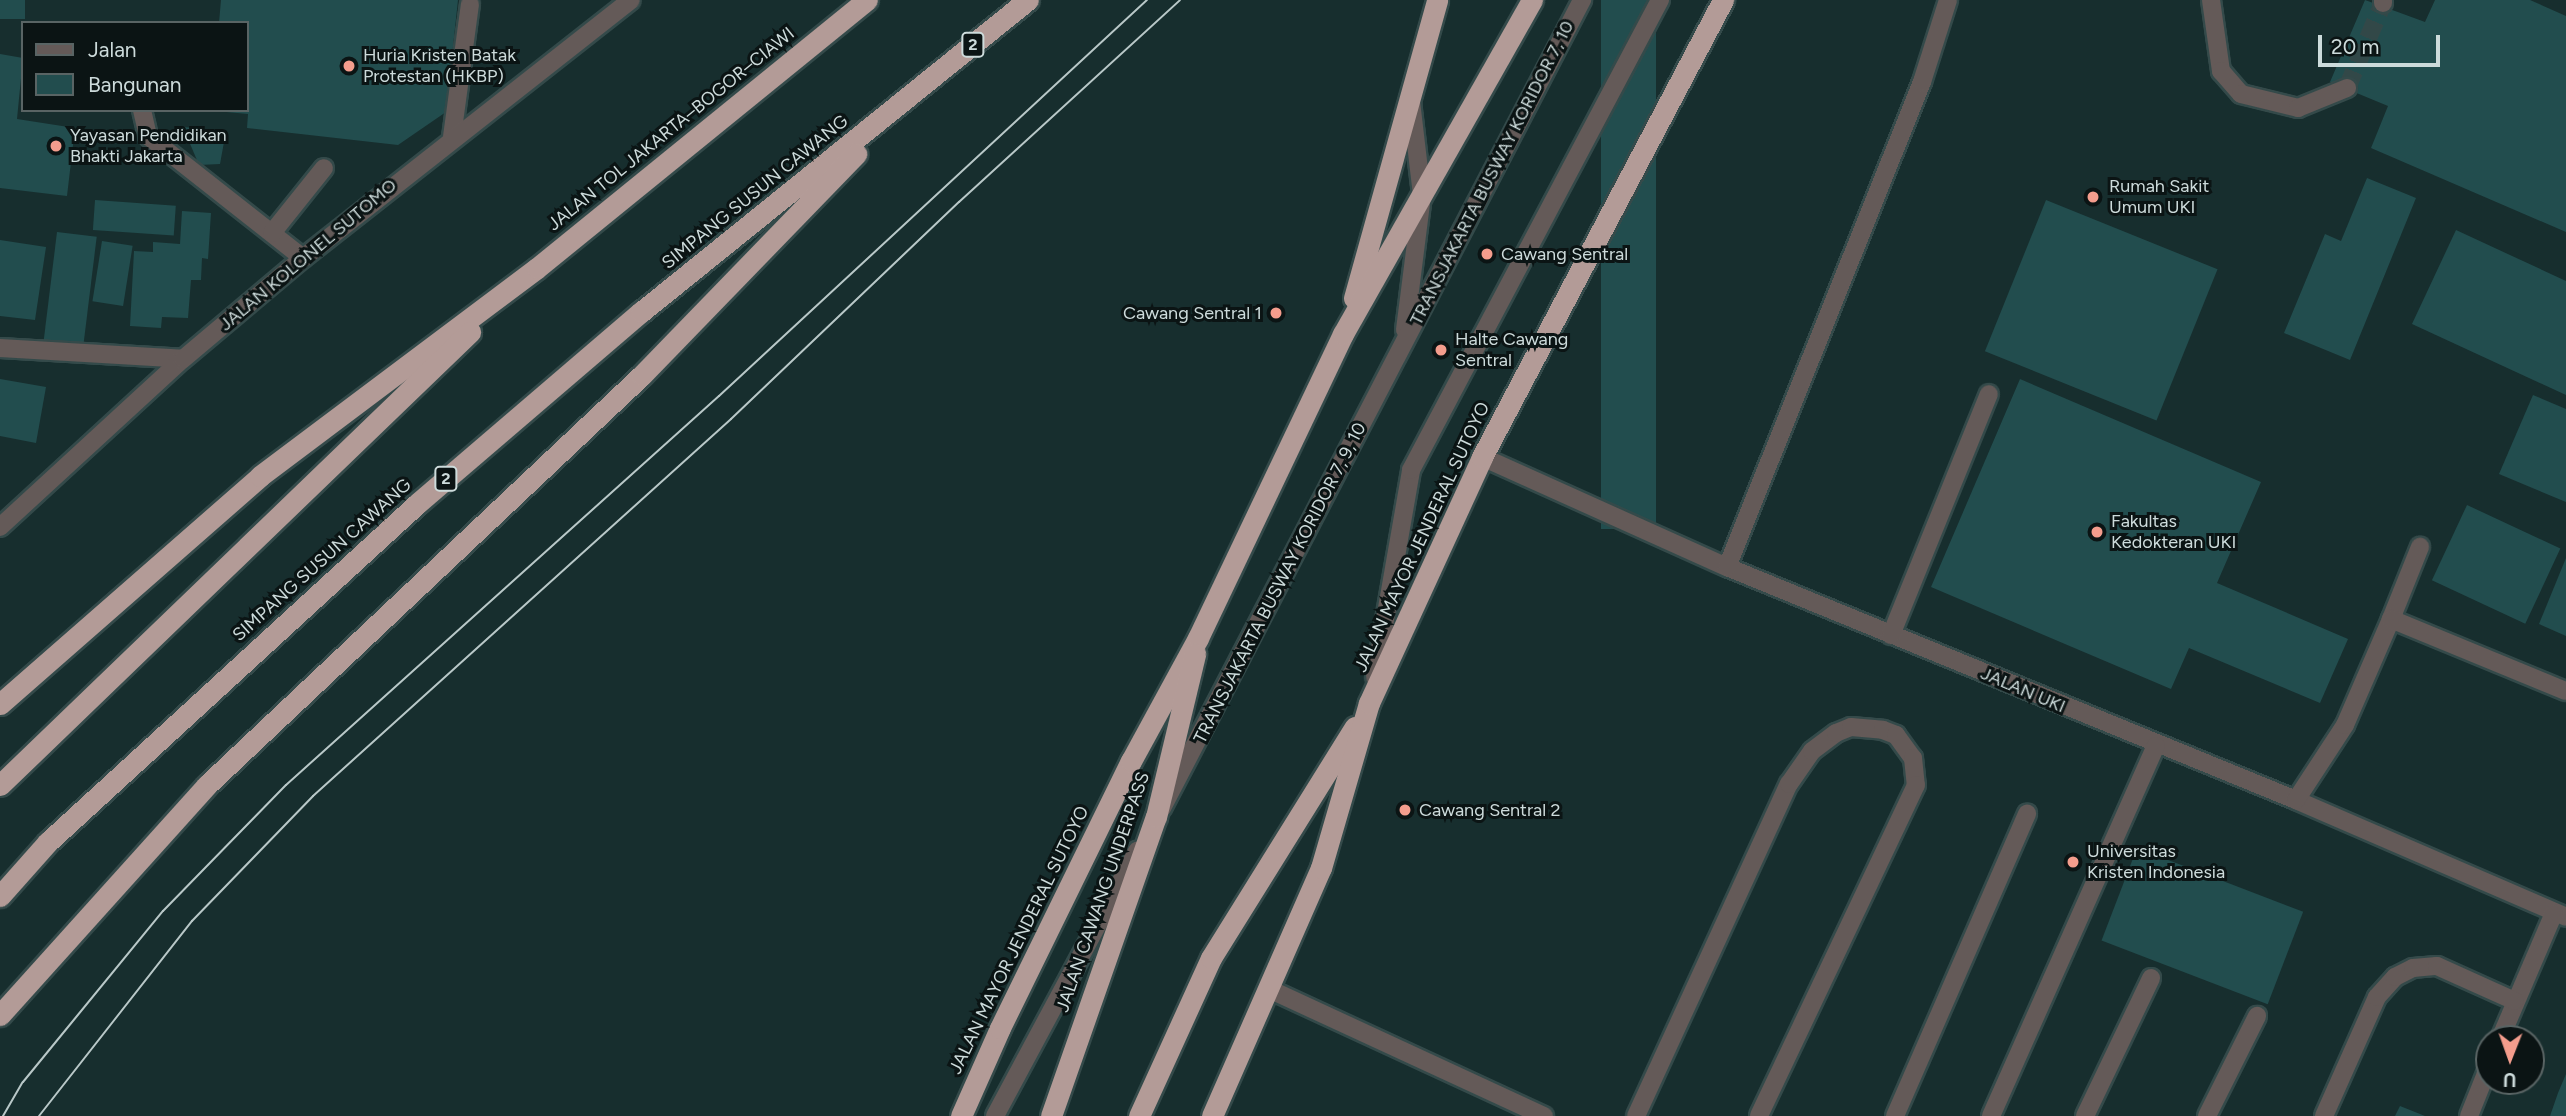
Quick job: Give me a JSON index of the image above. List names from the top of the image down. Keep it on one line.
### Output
{"streets":{"highway":["2","JALAN TOL JAKARTA–BOGOR–CIAWI","SIMPANG SUSUN CAWANG","JALAN MAYOR JENDERAL SUTOYO","JALAN CAWANG UNDERPASS"],"street":["TRANSJAKARTA BUSWAY KORIDOR 7, 10","JALAN KOLONEL SUTOMO","TRANSJAKARTA BUSWAY KORIDOR 7, 9, 10","JALAN UKI"]},"crossings":[["2","SIMPANG SUSUN CAWANG"],["TRANSJAKARTA BUSWAY KORIDOR 7, 10","TRANSJAKARTA BUSWAY KORIDOR 7, 9, 10"],["JALAN MAYOR JENDERAL SUTOYO","JALAN UKI"],["JALAN MAYOR JENDERAL SUTOYO","JALAN CAWANG UNDERPASS"],["TRANSJAKARTA BUSWAY KORIDOR 7, 9, 10","JALAN CAWANG UNDERPASS"]],"places":["Huria Kristen Batak Protestan (HKBP)","Yayasan Pendidikan Bhakti Jakarta","Rumah Sakit Umum UKI","Cawang Sentral","Cawang Sentral 1","Halte Cawang Sentral","Fakultas Kedokteran UKI","Cawang Sentral 2","Universitas Kristen Indonesia"],"legend":["Jalan","Bangunan"],"scale_bar":"20 m","north":"bottom"}
